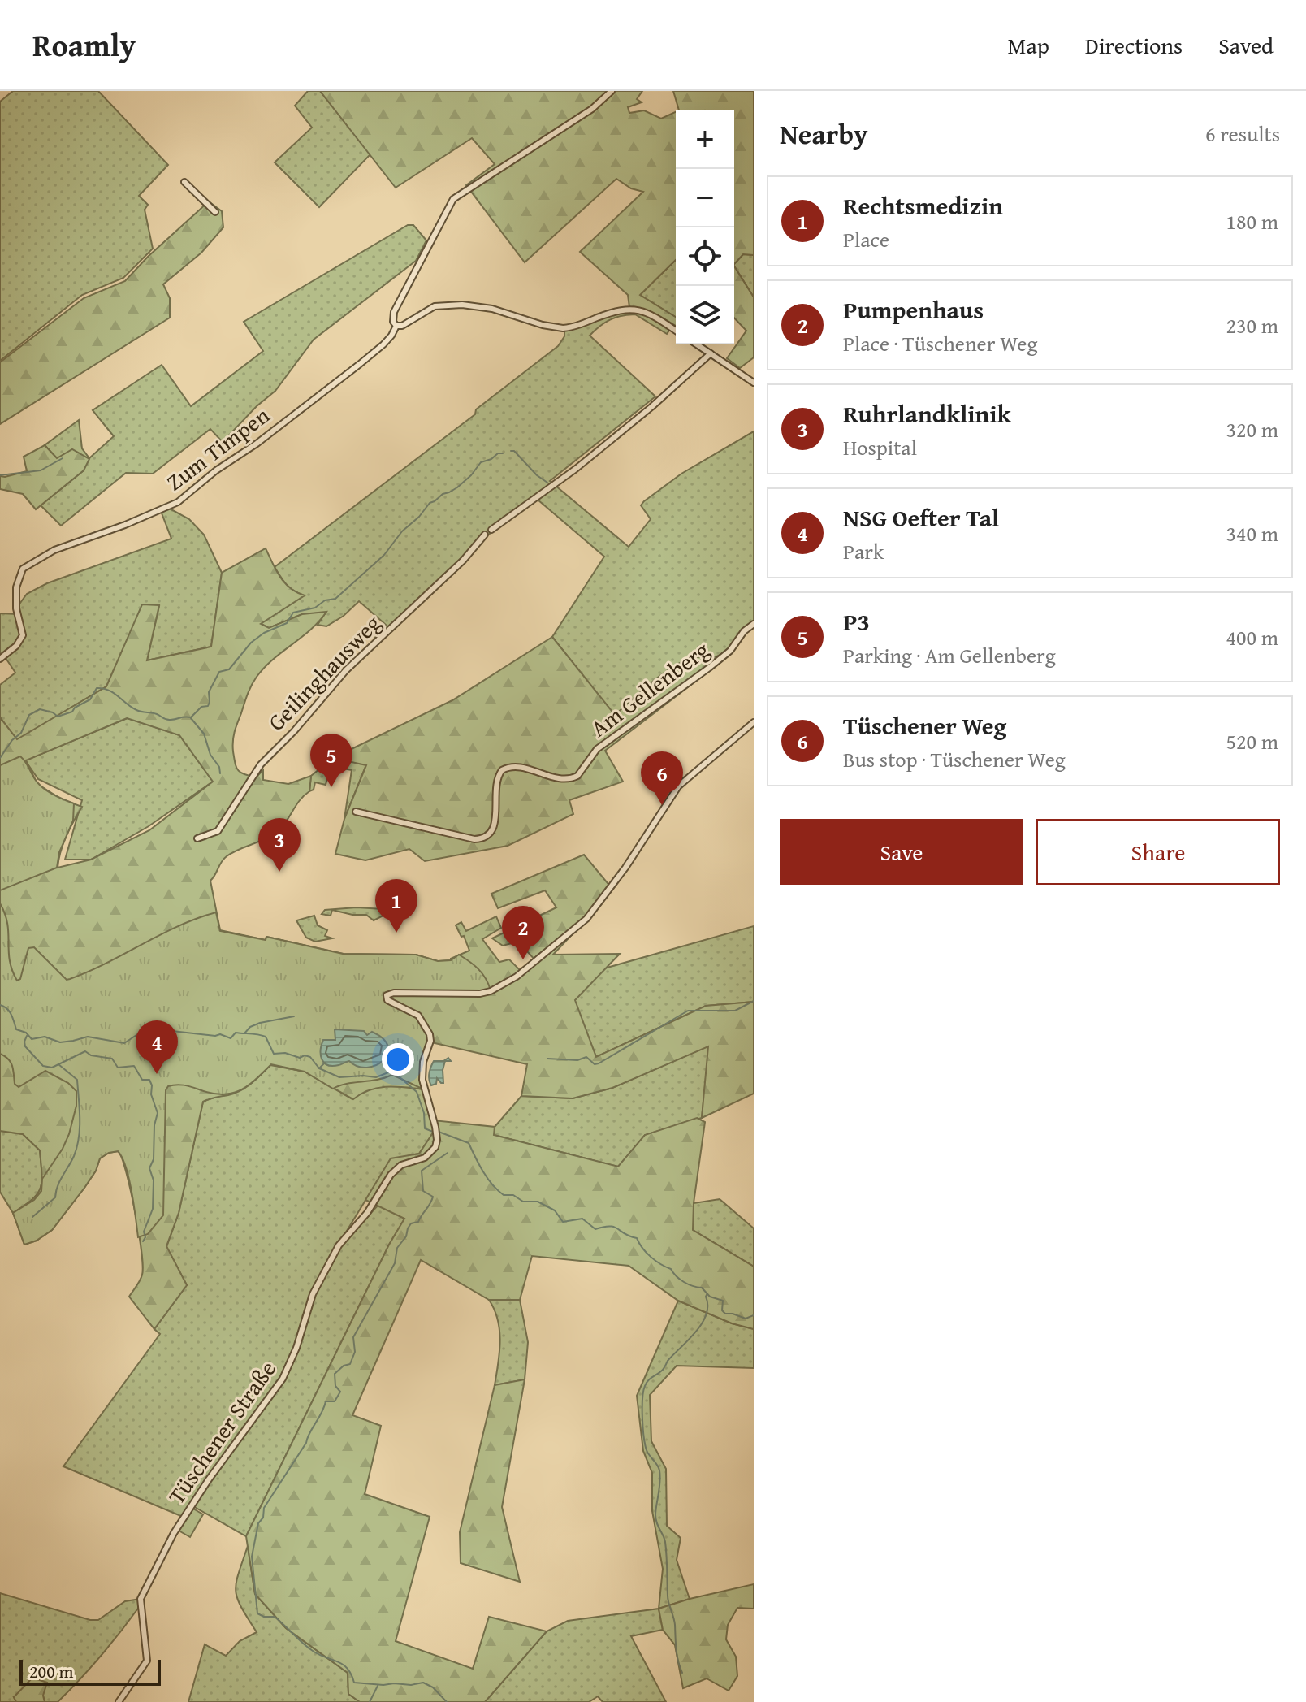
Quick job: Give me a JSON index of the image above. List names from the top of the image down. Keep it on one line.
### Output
{"streets":{"street":["Zum Timpen","Geilinghausweg","Am Gellenberg","Tüschener Straße"]},"scale_bar":"200 m","page":{"header":"Roamly","nav":["Map","Directions","Saved"],"heading":["Nearby","6 results"],"map_buttons":["+","−"],"list":[{"mark":"1","name":"Rechtsmedizin","note":"Place","value":"180 m"},{"mark":"2","name":"Pumpenhaus","note":"Place · Tüschener Weg","value":"230 m"},{"mark":"3","name":"Ruhrlandklinik","note":"Hospital","value":"320 m"},{"mark":"4","name":"NSG Oefter Tal","note":"Park","value":"340 m"},{"mark":"5","name":"P3","note":"Parking · Am Gellenberg","value":"400 m"},{"mark":"6","name":"Tüschener Weg","note":"Bus stop · Tüschener Weg","value":"520 m"}],"pins":["5","6","3","1","2","4"],"buttons":["Save","Share"],"scale":"200 m"}}
